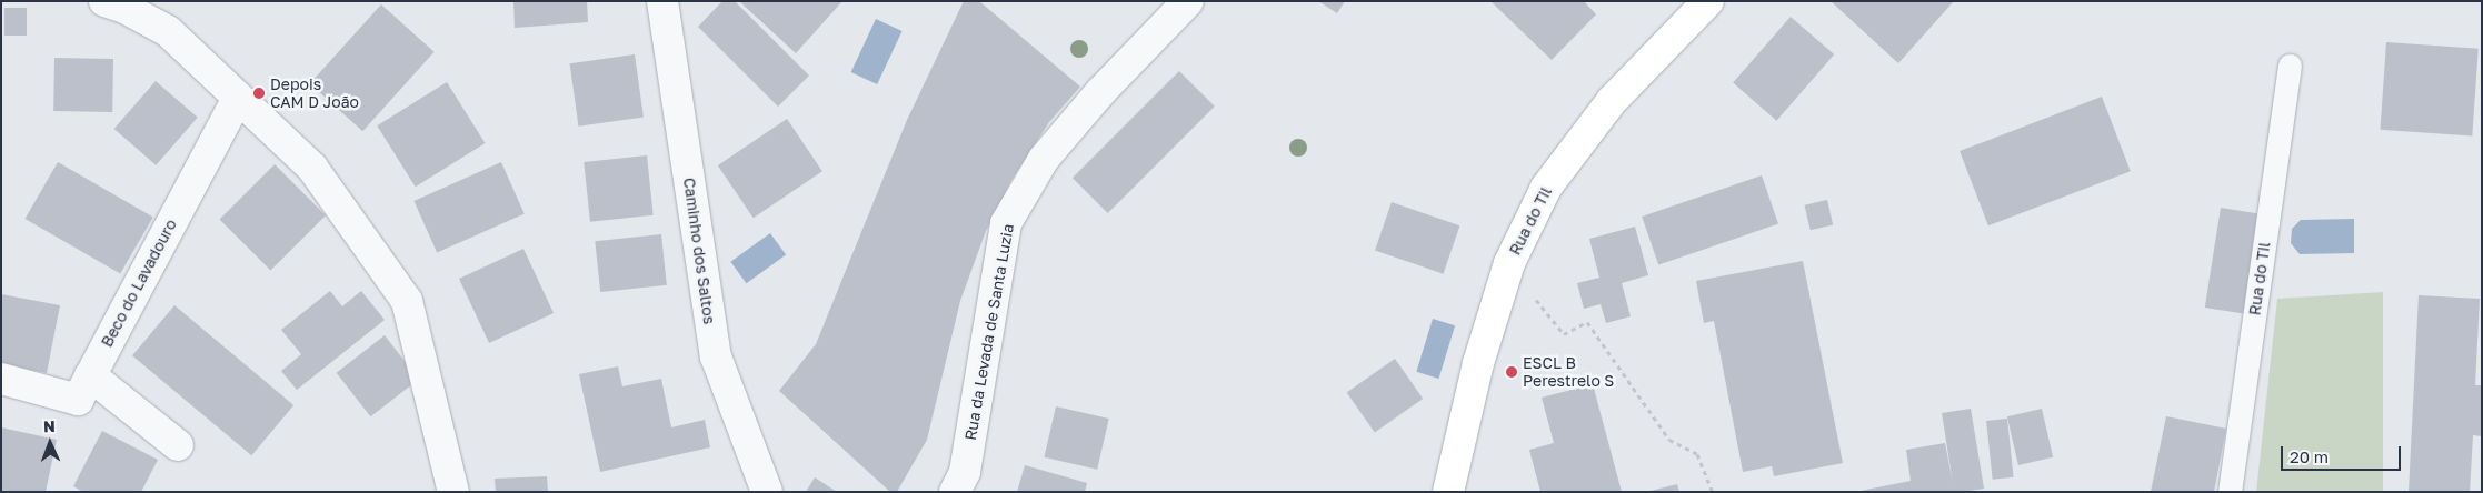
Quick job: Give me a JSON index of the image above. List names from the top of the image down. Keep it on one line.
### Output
{"streets":{"main road":["Rua do Til"],"street":["Caminho dos Saltos","Beco do Lavadouro","Rua da Levada de Santa Luzia"]},"places":["Depois CAM D João","ESCL B Perestrelo S"],"scale_bar":"20 m","north":"top"}
